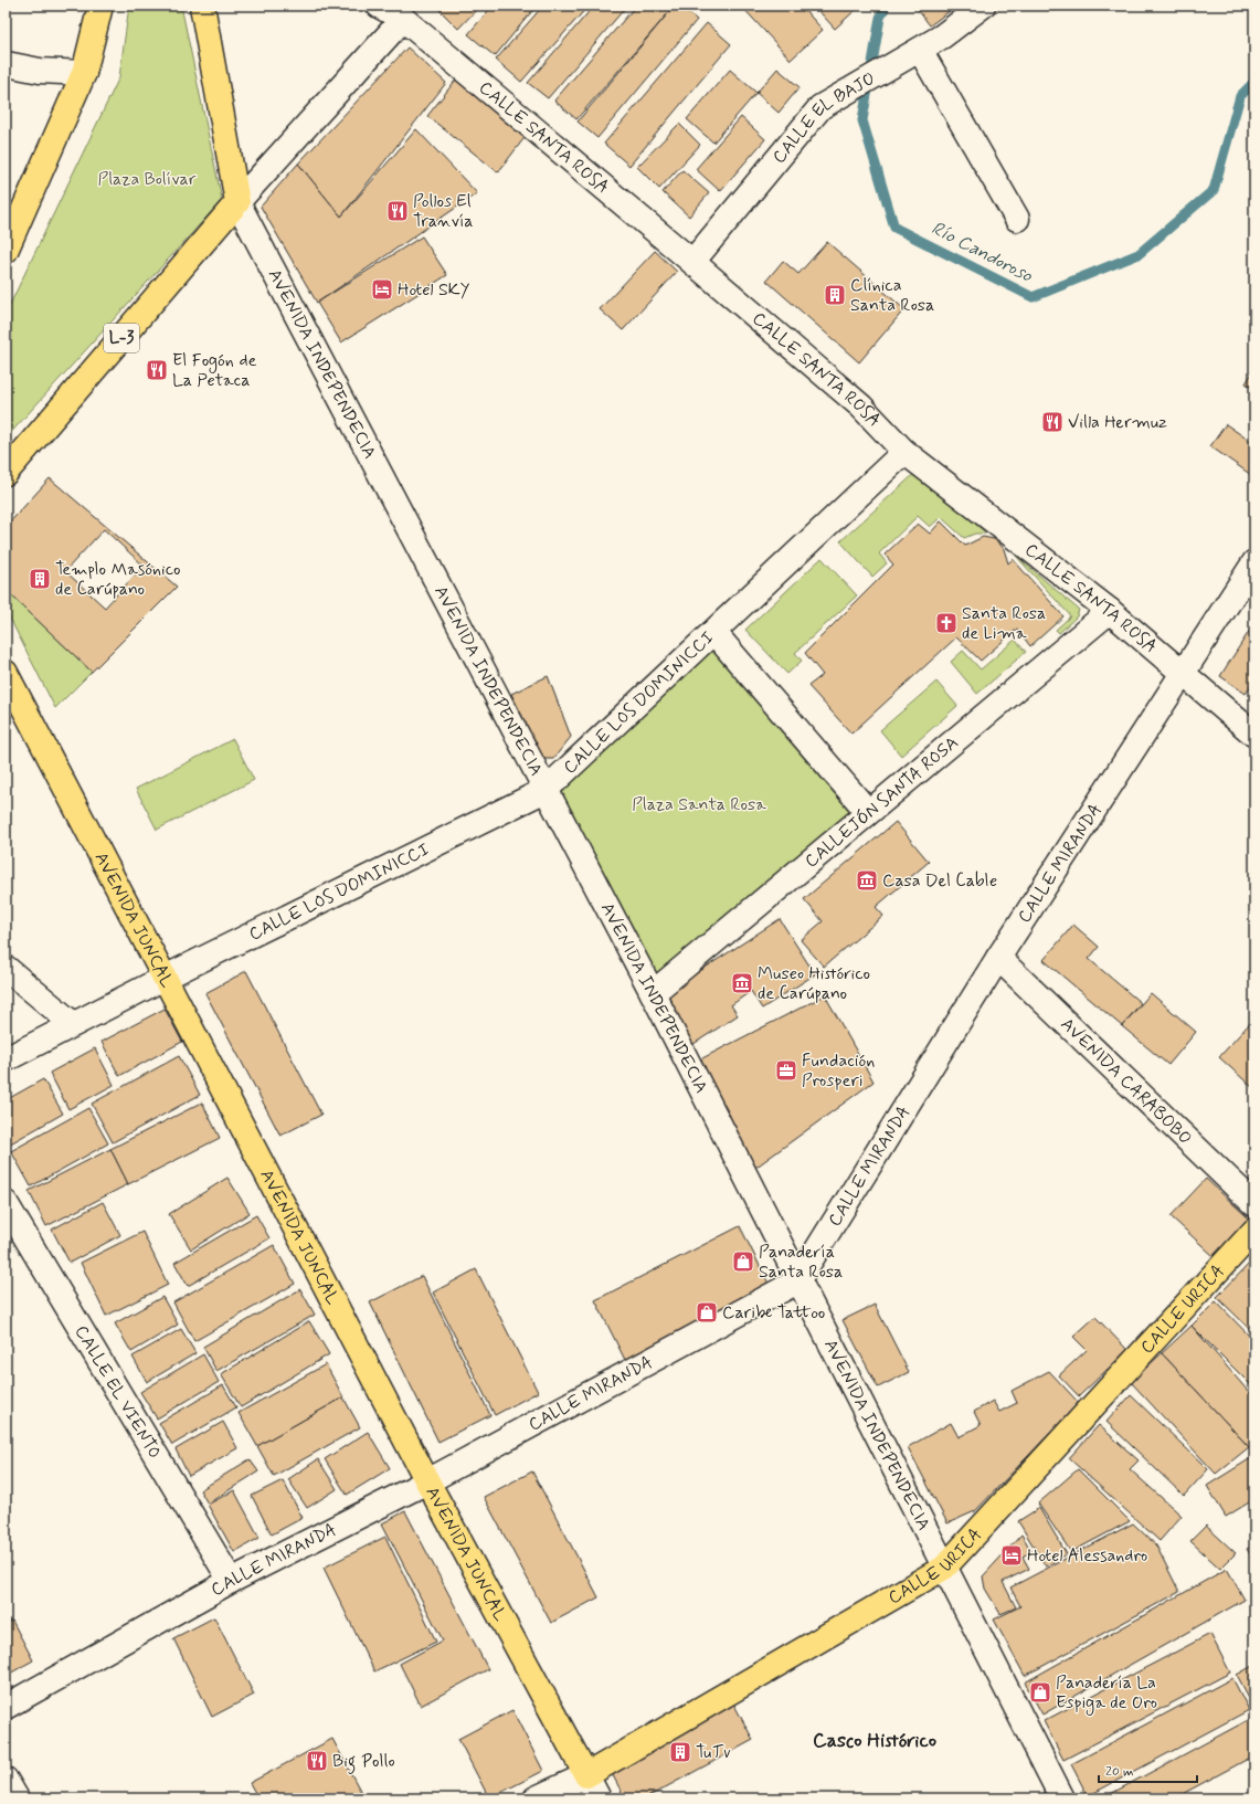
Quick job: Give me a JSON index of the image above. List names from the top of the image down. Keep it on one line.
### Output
{"streets":{"main road":["L-3","AVENIDA JUNCAL","CALLE URICA"],"street":["CALLE EL BAJO","CALLE SANTA ROSA","AVENIDA INDEPENDECIA","CALLE LOS DOMINICCI","CALLEJÓN SANTA ROSA","CALLE MIRANDA","AVENIDA CARABOBO","CALLE EL VIENTO"]},"crossings":[["CALLE EL BAJO","CALLE SANTA ROSA"],["CALLE SANTA ROSA","CALLE LOS DOMINICCI"],["CALLE SANTA ROSA","CALLEJÓN SANTA ROSA"],["CALLE SANTA ROSA","CALLE MIRANDA"],["L-3","AVENIDA INDEPENDECIA"],["AVENIDA INDEPENDECIA","CALLE LOS DOMINICCI"],["AVENIDA INDEPENDECIA","CALLEJÓN SANTA ROSA"],["AVENIDA INDEPENDECIA","CALLE MIRANDA"],["AVENIDA INDEPENDECIA","CALLE URICA"],["CALLE LOS DOMINICCI","AVENIDA JUNCAL"],["CALLE MIRANDA","AVENIDA JUNCAL"],["CALLE MIRANDA","AVENIDA CARABOBO"],["CALLE MIRANDA","CALLE EL VIENTO"],["AVENIDA JUNCAL","CALLE URICA"]],"districts":["Casco Histórico"],"water":["Río Candoroso"],"parks":["Plaza Bolívar","Plaza Santa Rosa"],"places":{"restaurant":["Pollos El Tranvía","El Fogón de La Petaca","Villa Hermuz","Big Pollo"],"hotel":["Hotel SKY","Hotel Alessandro"],"building":["Clínica Santa Rosa","Templo Masónico de Carúpano","TuTv"],"church":["Santa Rosa de Lima"],"museum":["Casa Del Cable","Museo Histórico de Carúpano"],"office":["Fundación Prosperi"],"shop":["Panadería Santa Rosa","Caribe Tattoo","Panadería La Espiga de Oro"]},"scale_bar":"20 m"}
